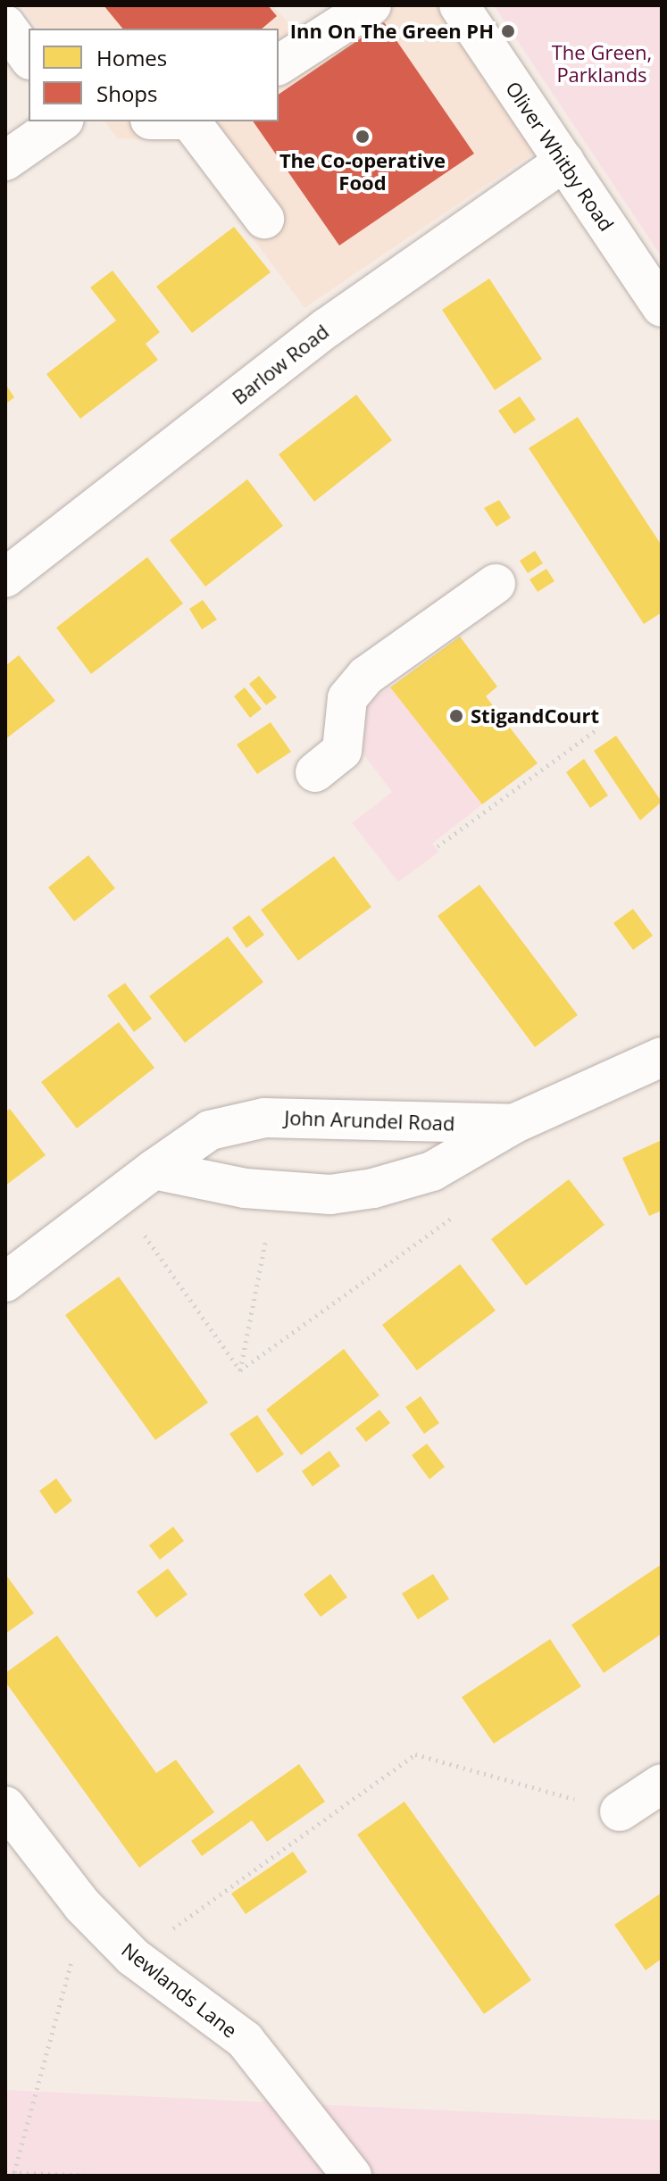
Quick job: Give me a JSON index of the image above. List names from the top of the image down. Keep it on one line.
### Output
{"streets":{"street":["Oliver Whitby Road","Barlow Road","John Arundel Road","Newlands Lane"]},"crossings":[["Oliver Whitby Road","Barlow Road"]],"parks":["The Green, Parklands"],"places":["Inn On The Green PH","The Co-operative Food","StigandCourt"],"legend":["Homes","Shops"]}
